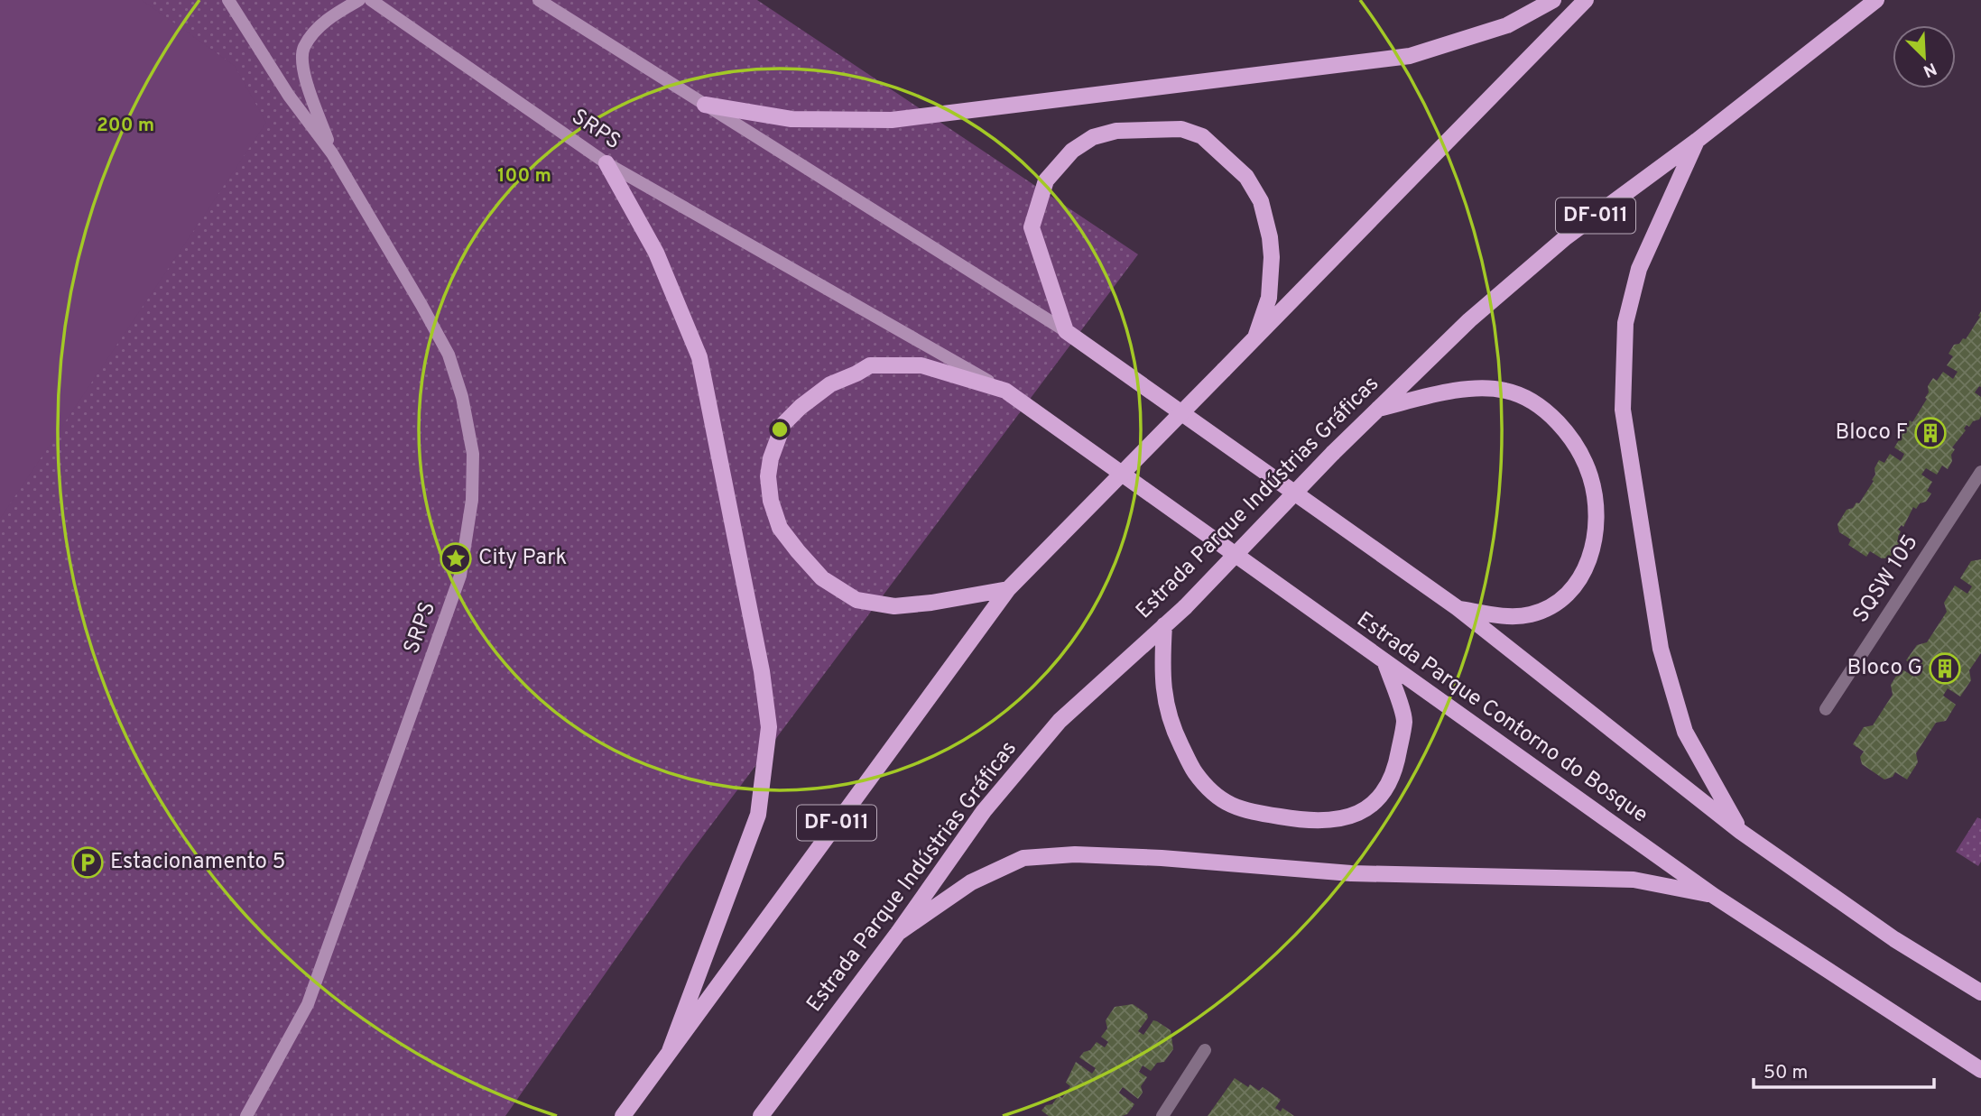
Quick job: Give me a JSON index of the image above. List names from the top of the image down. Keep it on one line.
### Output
{"streets":{"main road":["SRPS","DF-011","Estrada Parque Indústrias Gráficas","Estrada Parque Contorno do Bosque"],"street":["SQSW 105"]},"crossings":[["SRPS","Estrada Parque Contorno do Bosque"],["DF-011","Estrada Parque Contorno do Bosque"]],"places":{"building":["Bloco F","Bloco G"],"place":["City Park"],"parking":["Estacionamento 5"]},"scale_bar":"50 m","north":"bottom right","rings":["200 m","100 m"]}
